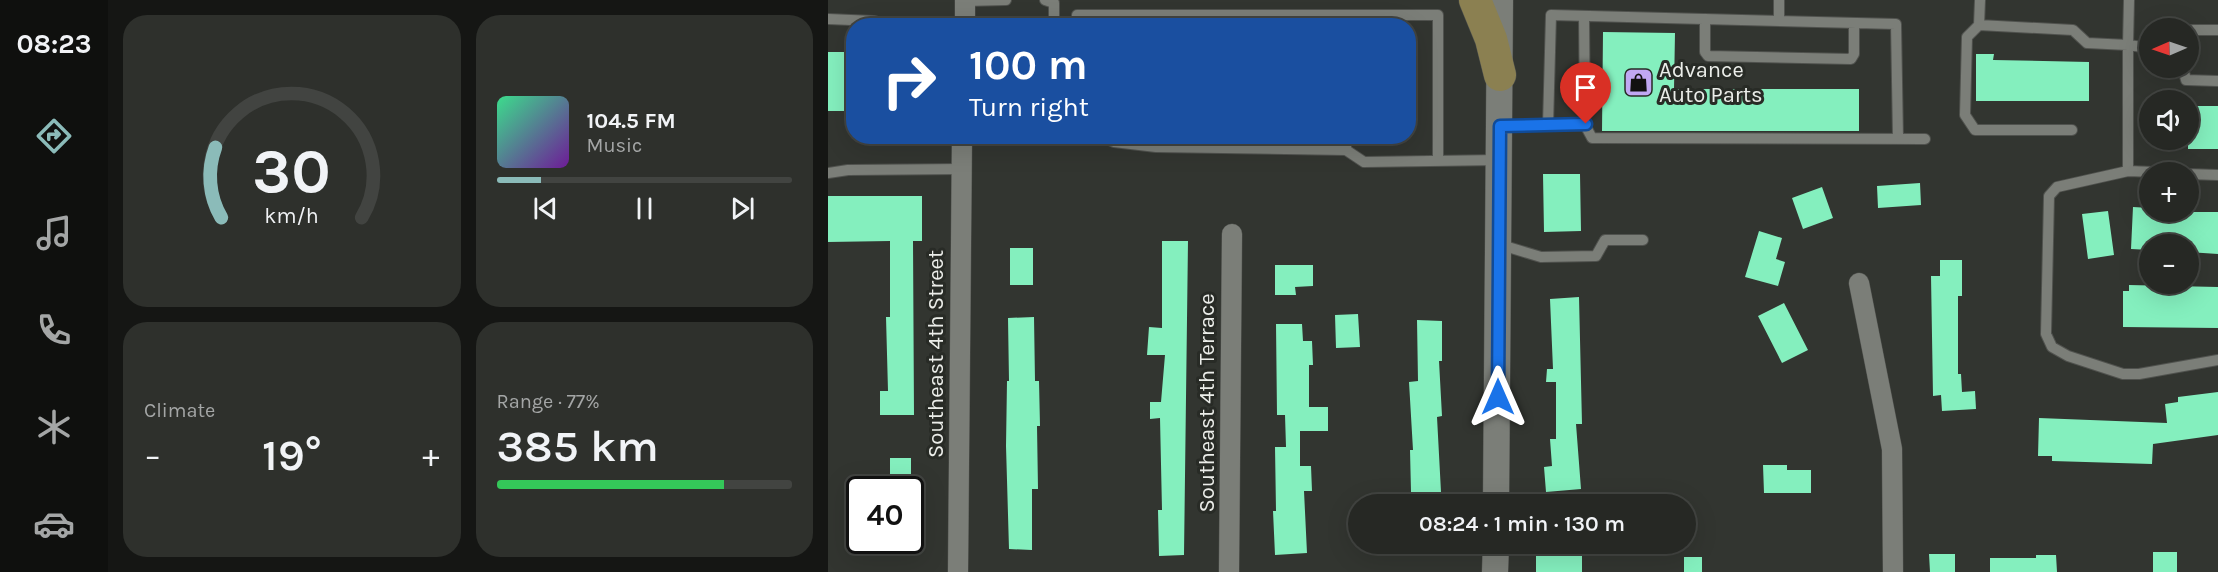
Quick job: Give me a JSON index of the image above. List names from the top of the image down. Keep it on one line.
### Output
{"streets":{"street":["Southeast 4th Street","Southeast 4th Terrace"]},"places":{"shop":["Advance Auto Parts"]},"north":"left","page":{"tabs":"08:23","map_buttons":["+","−"],"turn":["100 m","Turn right"],"song":["104.5 FM","Music"],"tile":["Climate",["Range · 77%","385 km"]],"heat":["−","19°","+"],"limit":"40","trip":"08:24 · 1 min · 130 m","gauge":["30","km/h"]}}
